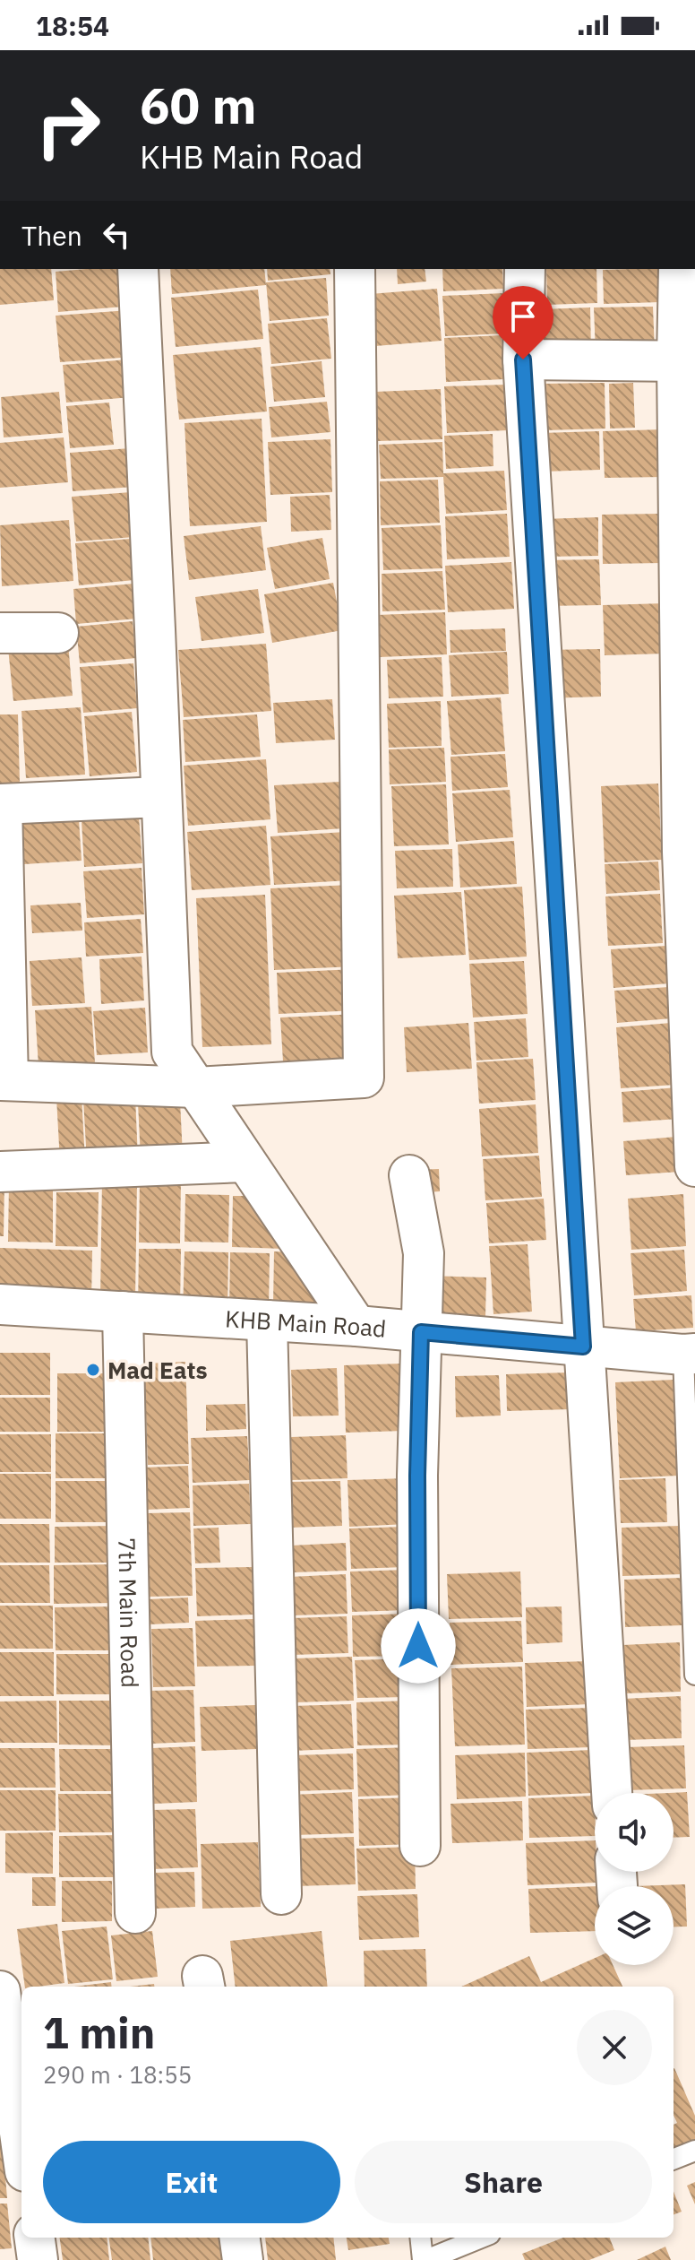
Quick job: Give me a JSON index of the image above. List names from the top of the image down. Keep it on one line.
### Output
{"streets":{"street":["KHB Main Road","7th Main Road"]},"crossings":[["KHB Main Road","7th Main Road"]],"places":["Mad Eats"],"page":{"status":"18:54","turn":["60 m","KHB Main Road"],"then":"Then","heading":["1 min","290 m · 18:55"],"buttons":["Exit","Share"]}}
